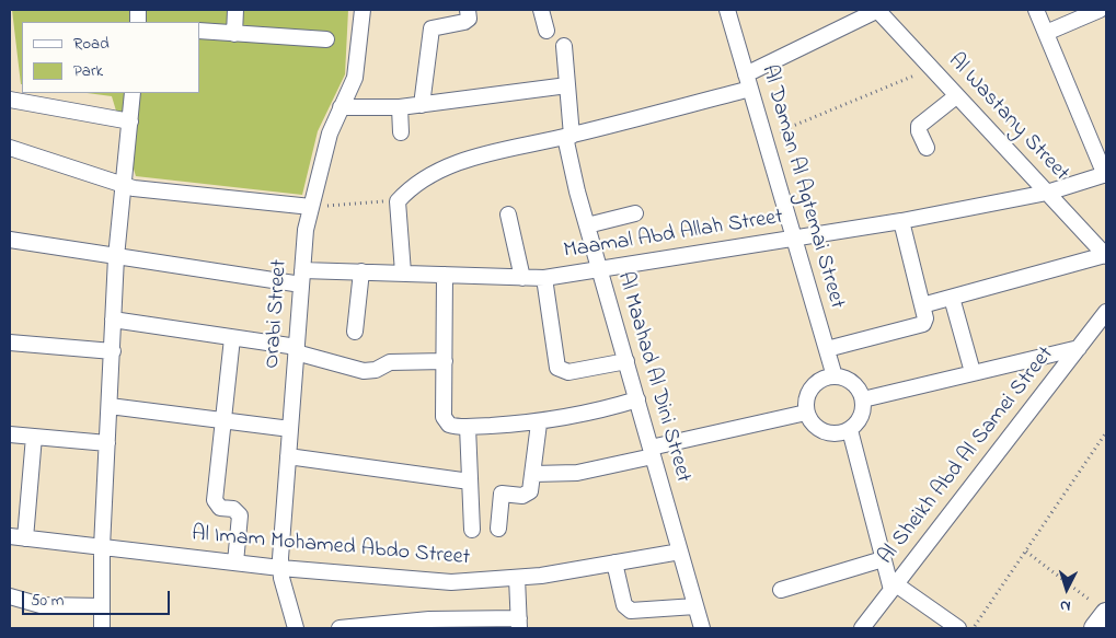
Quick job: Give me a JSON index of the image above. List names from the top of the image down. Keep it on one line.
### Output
{"streets":{"street":["Al Wastany Street","Al Daman Al Agtemai Street","Maamal Abd Allah Street","Orabi Street","Al Maahad Al Dini Street","Al Sheikh Abd Al Samei Street","Al Imam Mohamed Abdo Street"]},"crossings":[["Al Wastany Street","Maamal Abd Allah Street"],["Al Daman Al Agtemai Street","Maamal Abd Allah Street"],["Maamal Abd Allah Street","Orabi Street"],["Maamal Abd Allah Street","Al Maahad Al Dini Street"],["Orabi Street","Al Imam Mohamed Abdo Street"],["Al Maahad Al Dini Street","Al Imam Mohamed Abdo Street"]],"legend":["Road","Park"],"scale_bar":"50 m","north":"bottom"}
